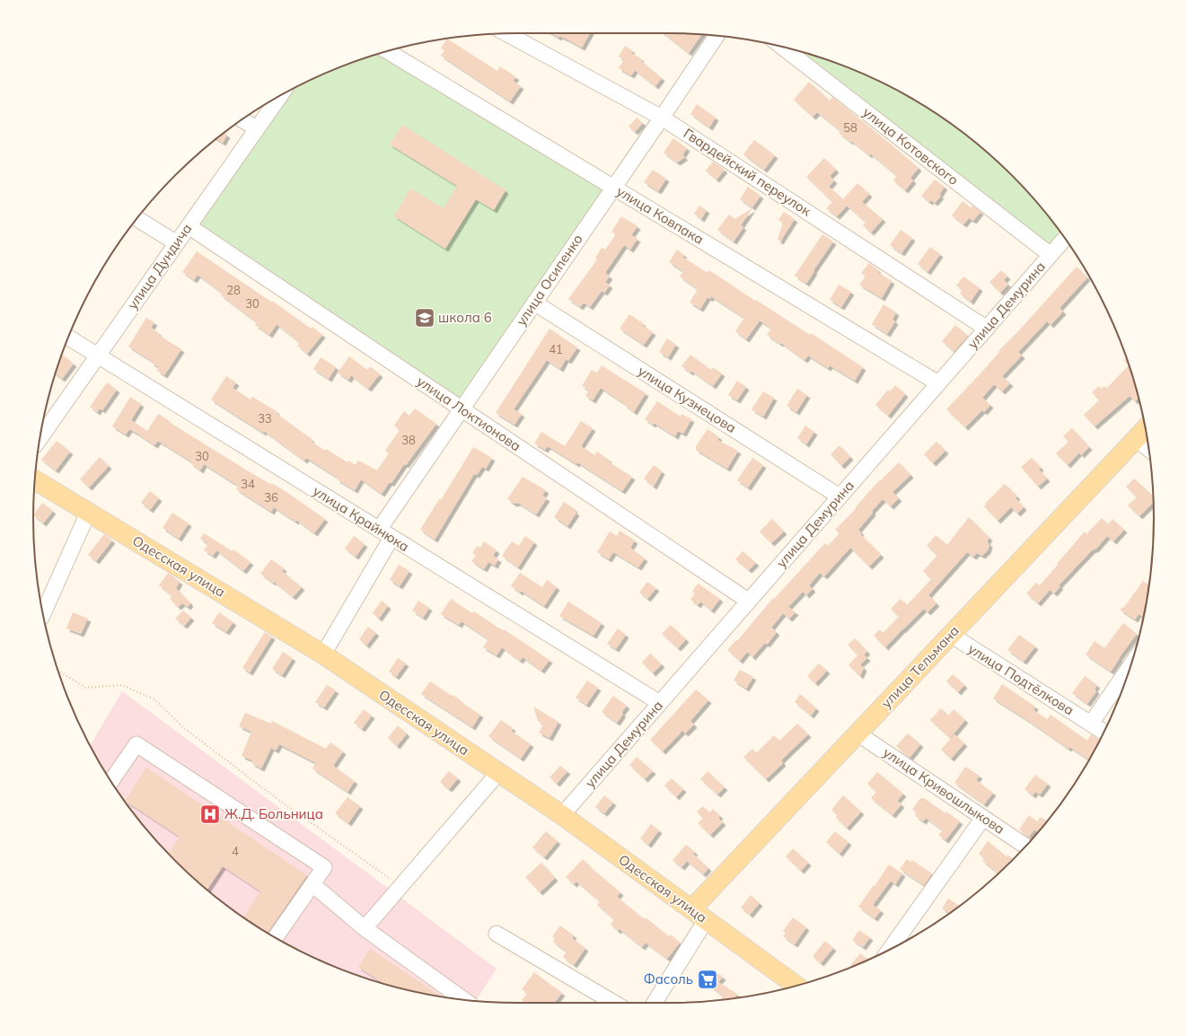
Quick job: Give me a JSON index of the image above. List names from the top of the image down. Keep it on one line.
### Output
{"streets":{"main road":["Одесская улица","улица Тельмана"],"street":["улица Котовского","Гвардейский переулок","улица Ковпака","улица Дундича","улица Осипенко","улица Демурина","улица Кузнецова","улица Локтионова","улица Крайнюка","улица Подтёлкова","улица Кривошлыкова"]},"crossings":[["улица Котовского","улица Демурина"],["Гвардейский переулок","улица Осипенко"],["Гвардейский переулок","улица Демурина"],["улица Ковпака","улица Осипенко"],["улица Ковпака","улица Демурина"],["улица Дундича","улица Локтионова"],["улица Дундича","улица Крайнюка"],["улица Осипенко","улица Кузнецова"],["улица Осипенко","улица Локтионова"],["улица Осипенко","улица Крайнюка"],["улица Осипенко","Одесская улица"],["улица Демурина","улица Кузнецова"],["улица Демурина","улица Локтионова"],["улица Демурина","улица Крайнюка"],["улица Демурина","Одесская улица"],["Одесская улица","улица Тельмана"],["улица Тельмана","улица Подтёлкова"],["улица Тельмана","улица Кривошлыкова"]],"places":{"school or university":["школа 6"],"hospital":["Ж.Д. Больница"],"supermarket":["Фасоль"]},"house_numbers":["58","28","30","41","33","38","30","34","36","4"]}
